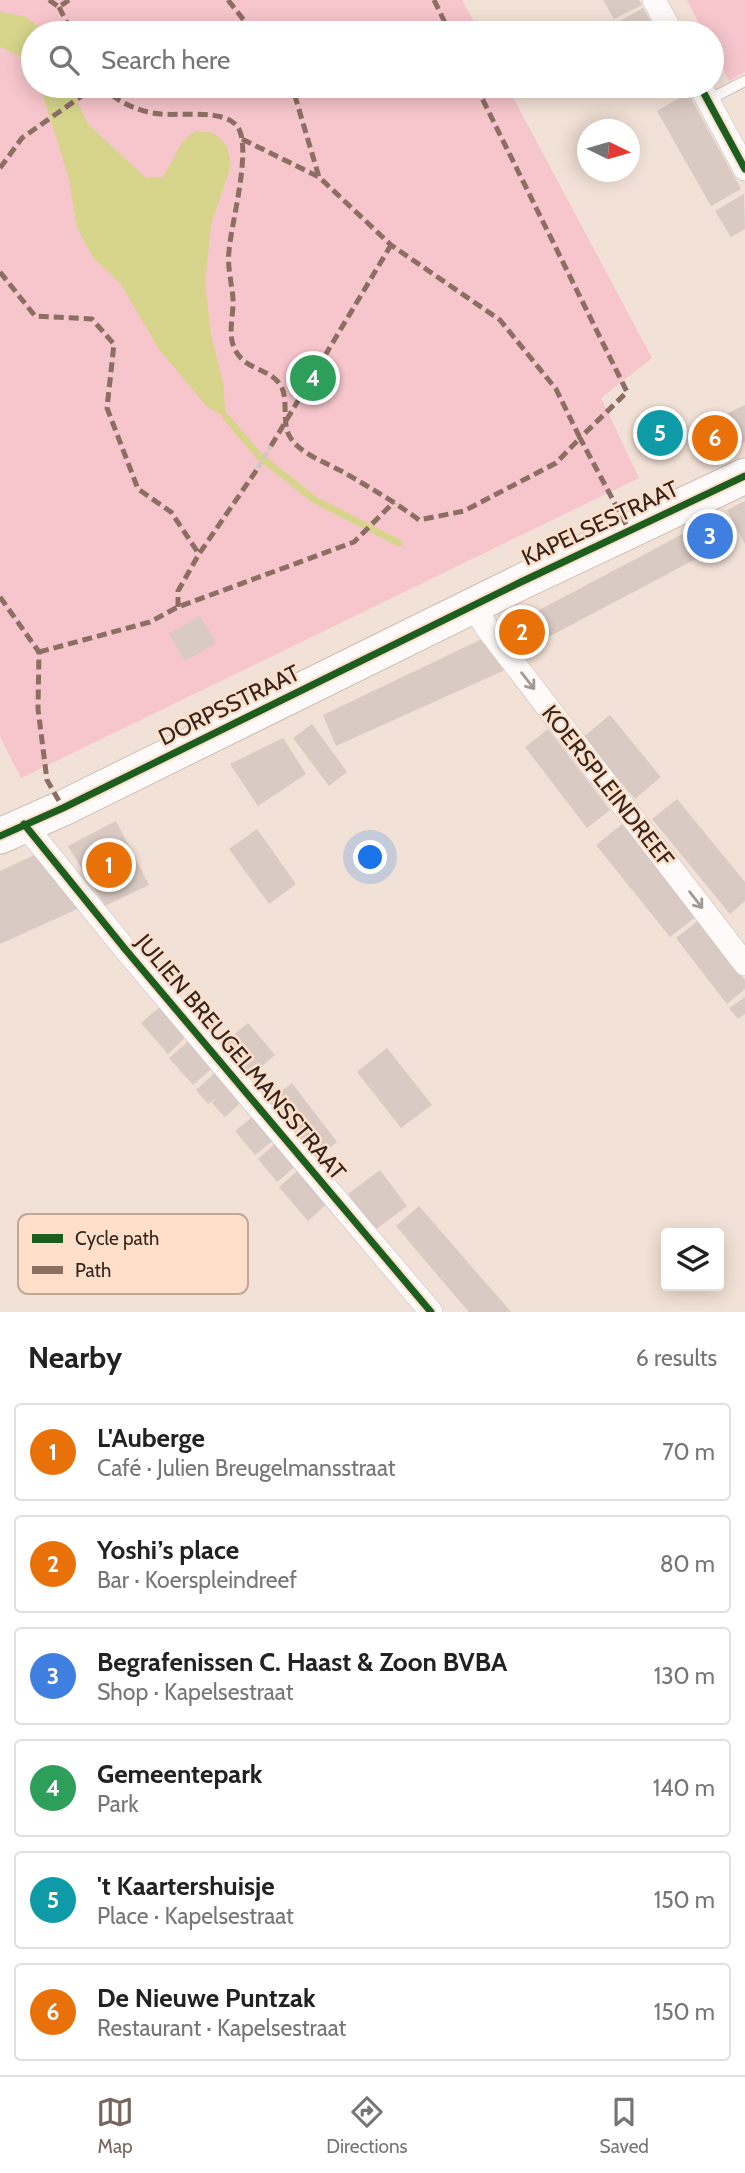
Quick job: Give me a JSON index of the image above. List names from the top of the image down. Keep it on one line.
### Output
{"streets":{"main road":["KAPELSESTRAAT","DORPSSTRAAT"],"street":["KOERSPLEINDREEF","JULIEN BREUGELMANSSTRAAT"]},"crossings":[["KAPELSESTRAAT","DORPSSTRAAT"],["KAPELSESTRAAT","KOERSPLEINDREEF"],["DORPSSTRAAT","KOERSPLEINDREEF"],["DORPSSTRAAT","JULIEN BREUGELMANSSTRAAT"]],"one_way":["KOERSPLEINDREEF"],"legend":["Cycle path","Path"],"north":"right","page":{"search":"Search here","pins":["4","5","6","3","2","1"],"heading":["Nearby","6 results"],"list":[{"mark":"1","name":"L'Auberge","note":"Café · Julien Breugelmansstraat","value":"70 m"},{"mark":"2","name":"Yoshi’s place","note":"Bar · Koerspleindreef","value":"80 m"},{"mark":"3","name":"Begrafenissen C. Haast & Zoon BVBA","note":"Shop · Kapelsestraat","value":"130 m"},{"mark":"4","name":"Gemeentepark","note":"Park","value":"140 m"},{"mark":"5","name":"'t Kaartershuisje","note":"Place · Kapelsestraat","value":"150 m"},{"mark":"6","name":"De Nieuwe Puntzak","note":"Restaurant · Kapelsestraat","value":"150 m"}],"nav":["Map","Directions","Saved"]}}
